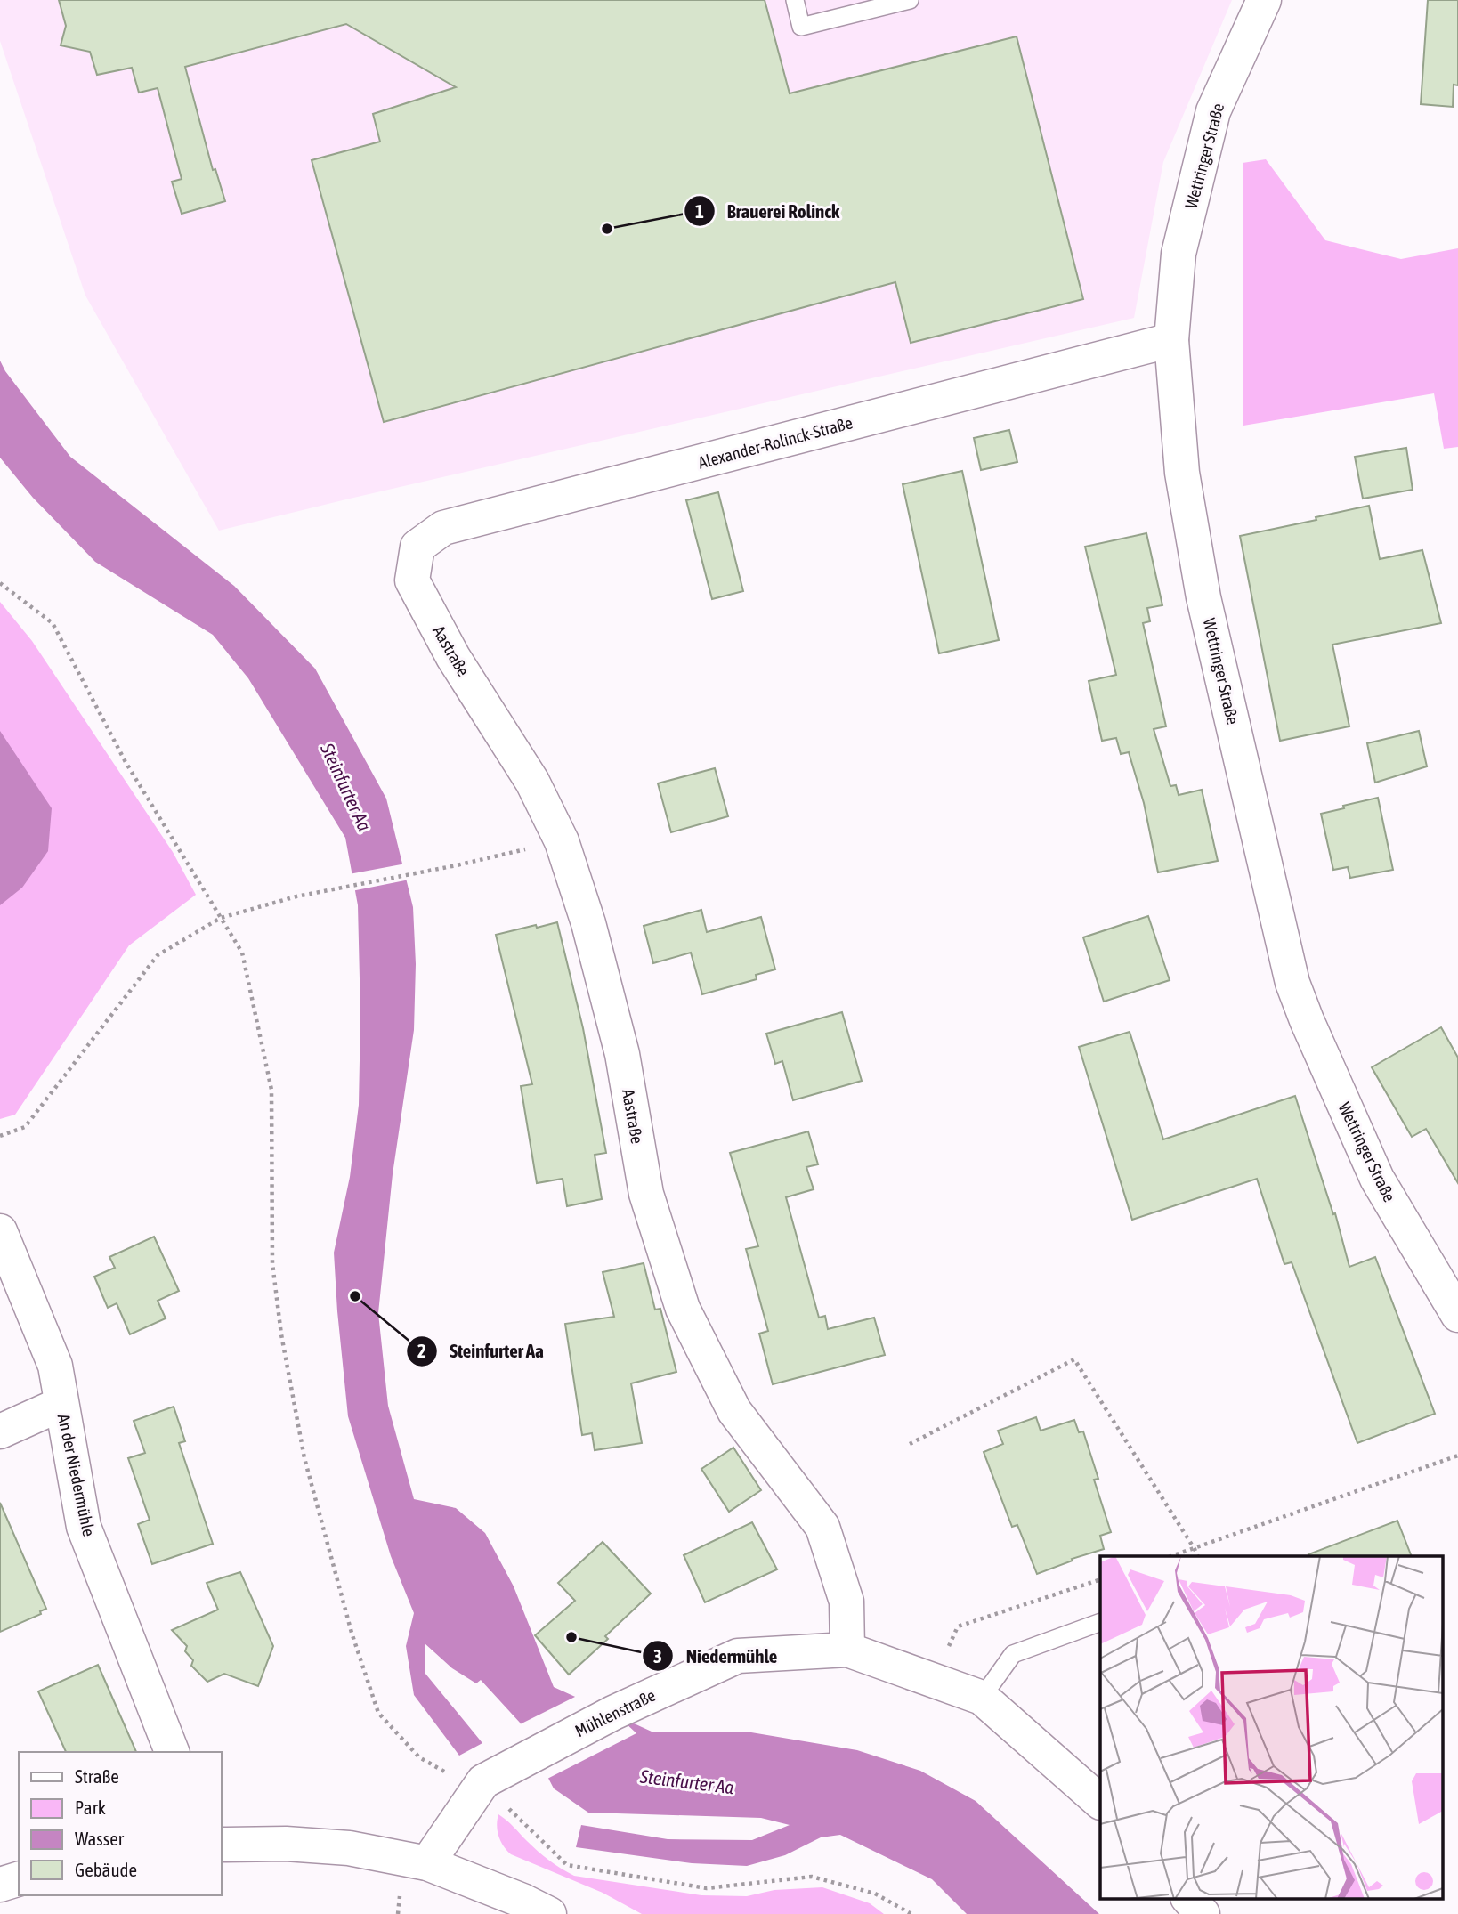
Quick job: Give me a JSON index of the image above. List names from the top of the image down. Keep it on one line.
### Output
{"streets":{"street":["Wettringer Straße","Alexander-Rolinck-Straße","Aastraße","An der Niedermühle","Mühlenstraße"]},"crossings":[["Wettringer Straße","Alexander-Rolinck-Straße"],["Alexander-Rolinck-Straße","Aastraße"],["Aastraße","Mühlenstraße"]],"water":["Steinfurter Aa"],"places":["Brauerei Rolinck","Steinfurter Aa","Niedermühle"],"legend":["Straße","Park","Wasser","Gebäude"]}
